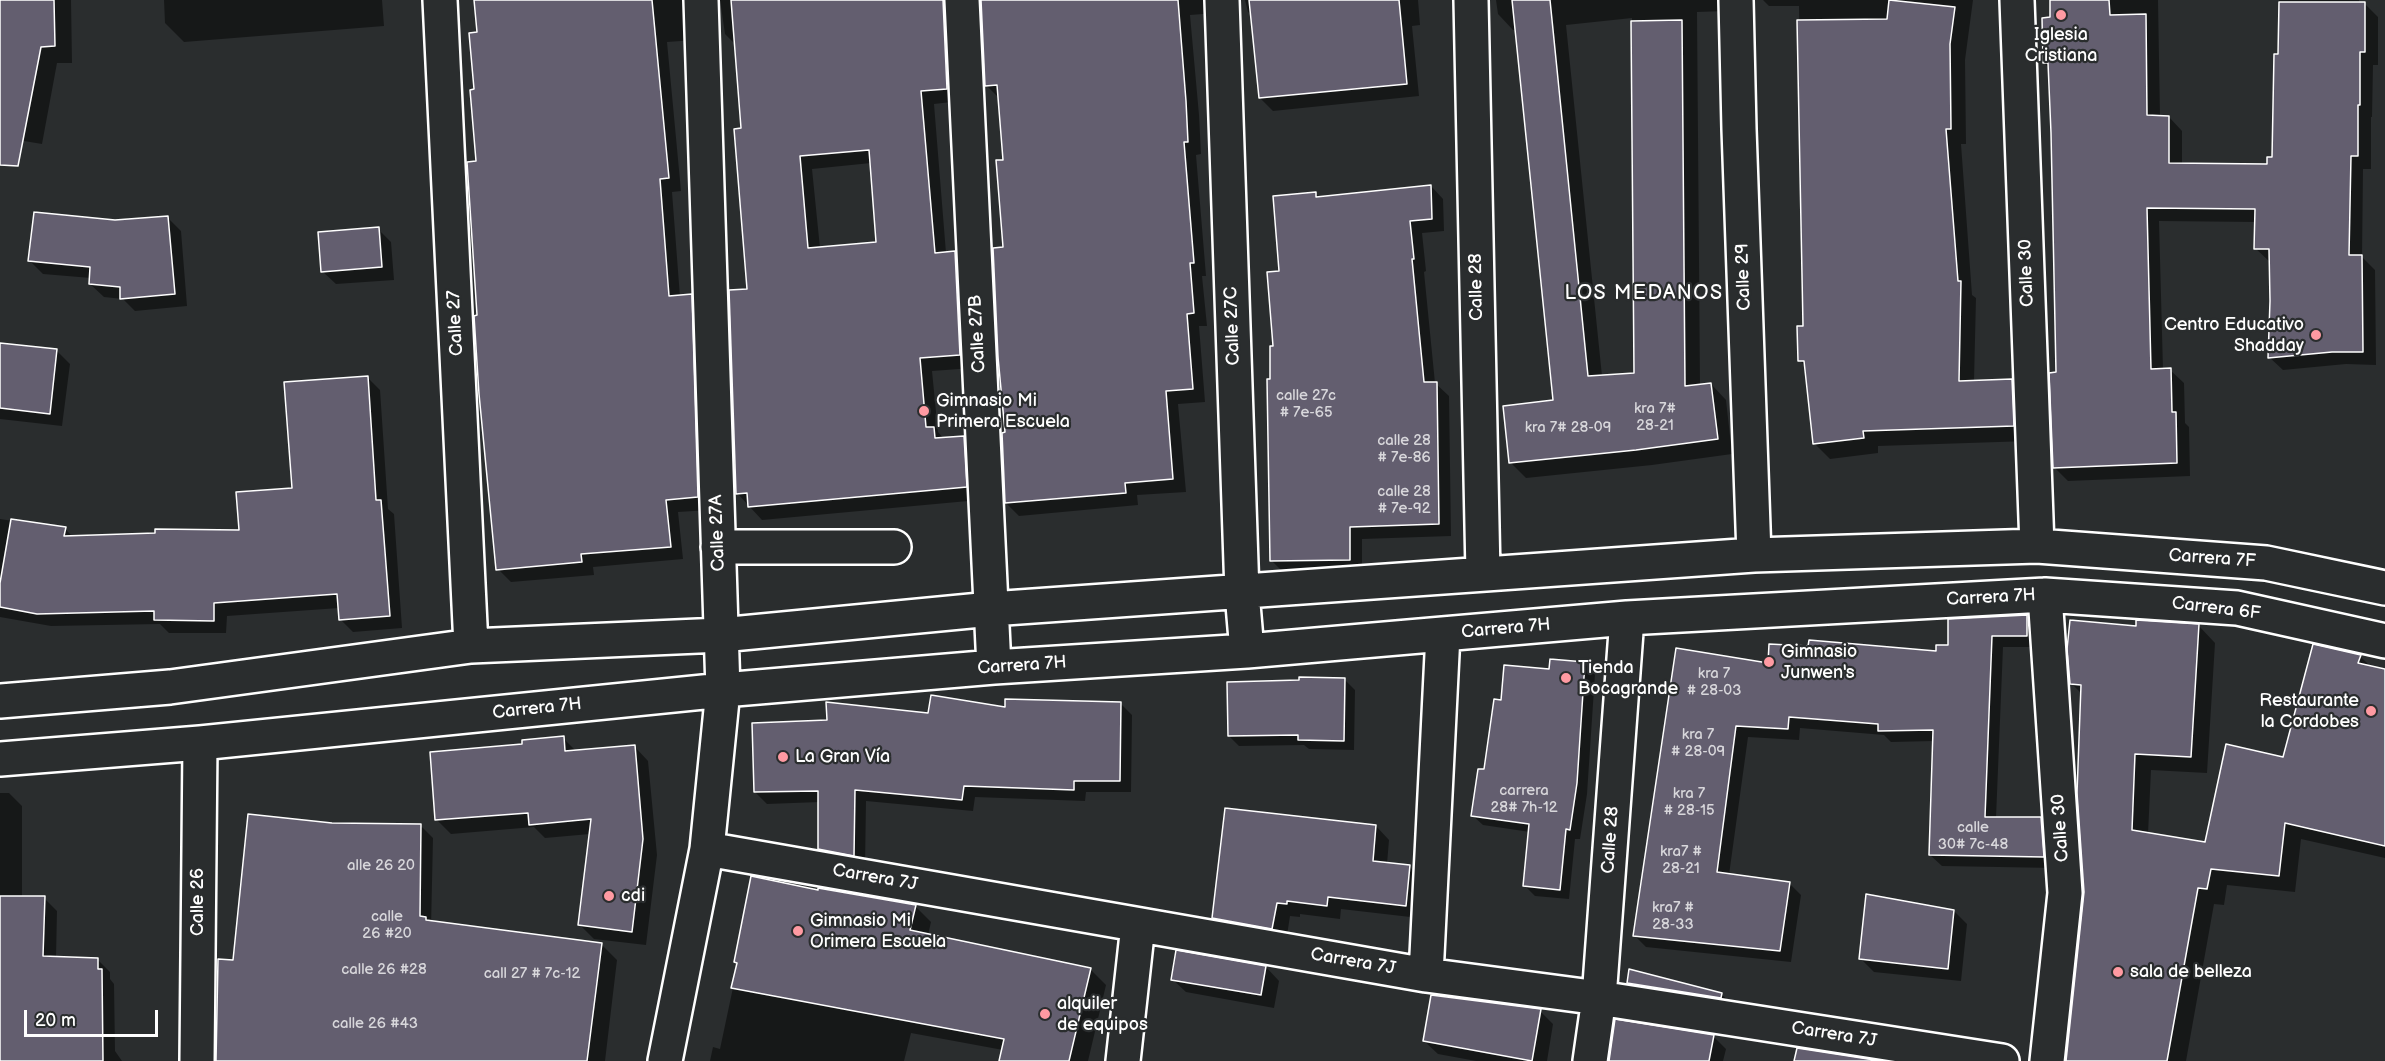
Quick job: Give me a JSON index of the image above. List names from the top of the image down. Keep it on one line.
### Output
{"streets":{"street":["Calle 30","Calle 29","Calle 28","Calle 27","Calle 27C","Calle 27B","Calle 27A","Carrera 7F","Carrera 7H","Carrera 6F","Carrera 7J","Calle 26"]},"crossings":[["Calle 30","Carrera 7F"],["Calle 30","Carrera 7H"],["Calle 30","Carrera 6F"],["Calle 28","Carrera 7H"],["Calle 28","Carrera 7J"],["Calle 27C","Carrera 7H"],["Calle 27B","Carrera 7H"],["Calle 27A","Carrera 7H"],["Calle 27A","Carrera 7J"],["Carrera 7H","Carrera 6F"],["Carrera 7H","Calle 26"]],"districts":["LOS MEDANOS"],"places":["Iglesia Cristiana","Centro Educativo Shadday","Gimnasio Mi Primera Escuela","Gimnasio Junwen's","Tienda Bocagrande","Restaurante la Cordobes","La Gran Vía","cdi","Gimnasio Mi Orimera Escuela","sala de belleza","alquiler de equipos"],"house_numbers":["calle 27c # 7e-65","kra 7# 28-21","kra 7# 28-09","calle 28 # 7e-86","calle 28 # 7e-92","kra 7 # 28-03","kra 7 # 28-09","carrera 28# 7h-12","kra 7 # 28-15","calle 30# 7c-48","kra7 # 28-21","alle 26 20","kra7 # 28-33","calle 26 #20","calle 26 #28","call 27 # 7c-12","calle 26 #43"],"scale_bar":"20 m"}
